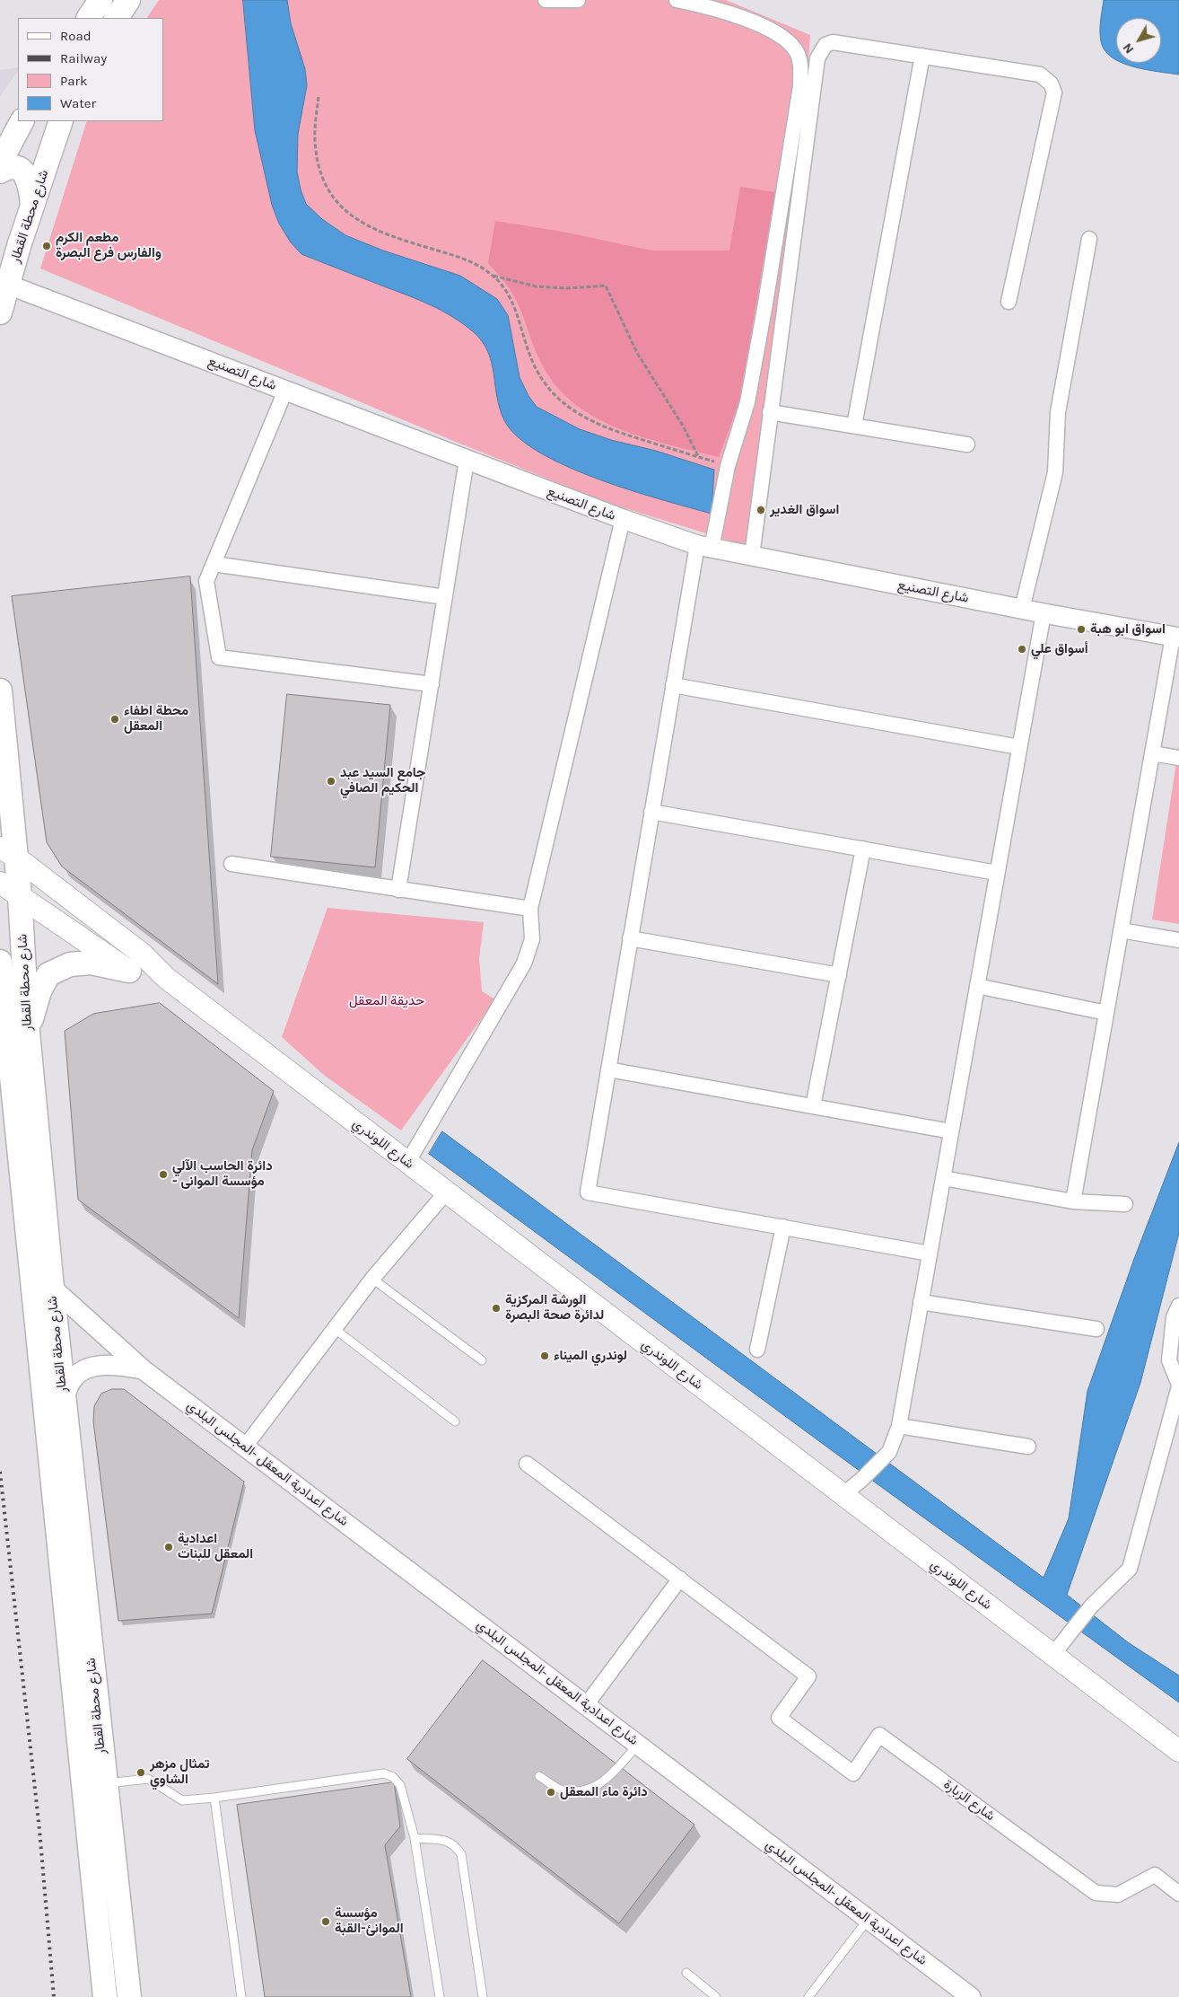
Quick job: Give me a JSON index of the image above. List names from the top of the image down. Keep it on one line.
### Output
{"streets":{"main road":["شارع محطة القطار","شارع اللوندري"],"street":["شارع التصنيع","شارع اعدادية المعقل -المجلس البلدي","شارع الزبارة"]},"crossings":[["شارع محطة القطار","شارع التصنيع"],["شارع محطة القطار","شارع اللوندري"],["شارع محطة القطار","شارع اعدادية المعقل -المجلس البلدي"]],"parks":["حديقة المعقل"],"places":["مطعم الكرم والفارس فرع البصرة","اسواق الغدير","اسواق ابو هبة","أسواق علي","محطة اطفاء المعقل","جامع السيد عبد الحكيم الصافي","دائرة الحاسب الآلي - مؤسسة الموانى","الورشة المركزية لدائرة صحة البصرة","لوندري الميناء","اعدادية المعقل للبنات","تمثال مزهر الشاوي","دائرة ماء المعقل","مؤسسة الموانئ-القبة"],"legend":["Road","Railway","Park","Water"],"north":"bottom left"}
